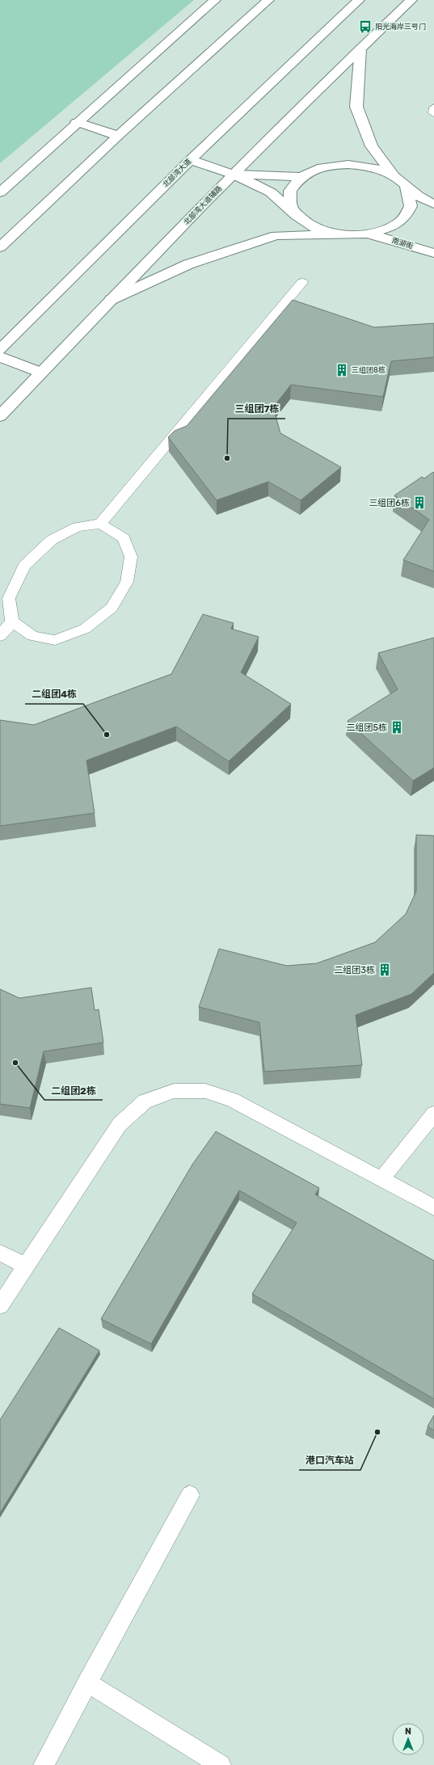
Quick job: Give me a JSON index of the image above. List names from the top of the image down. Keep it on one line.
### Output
{"streets":{"main road":["北部湾大道","北部湾大道辅路","南湖街"]},"places":{"bus stop":["阳光海岸三号门"],"building":["三组团8栋","三组团6栋","二组团5栋","二组团3栋"],"other":["三组团7栋","二组团4栋","二组团2栋","港口汽车站"]},"north":"top"}
